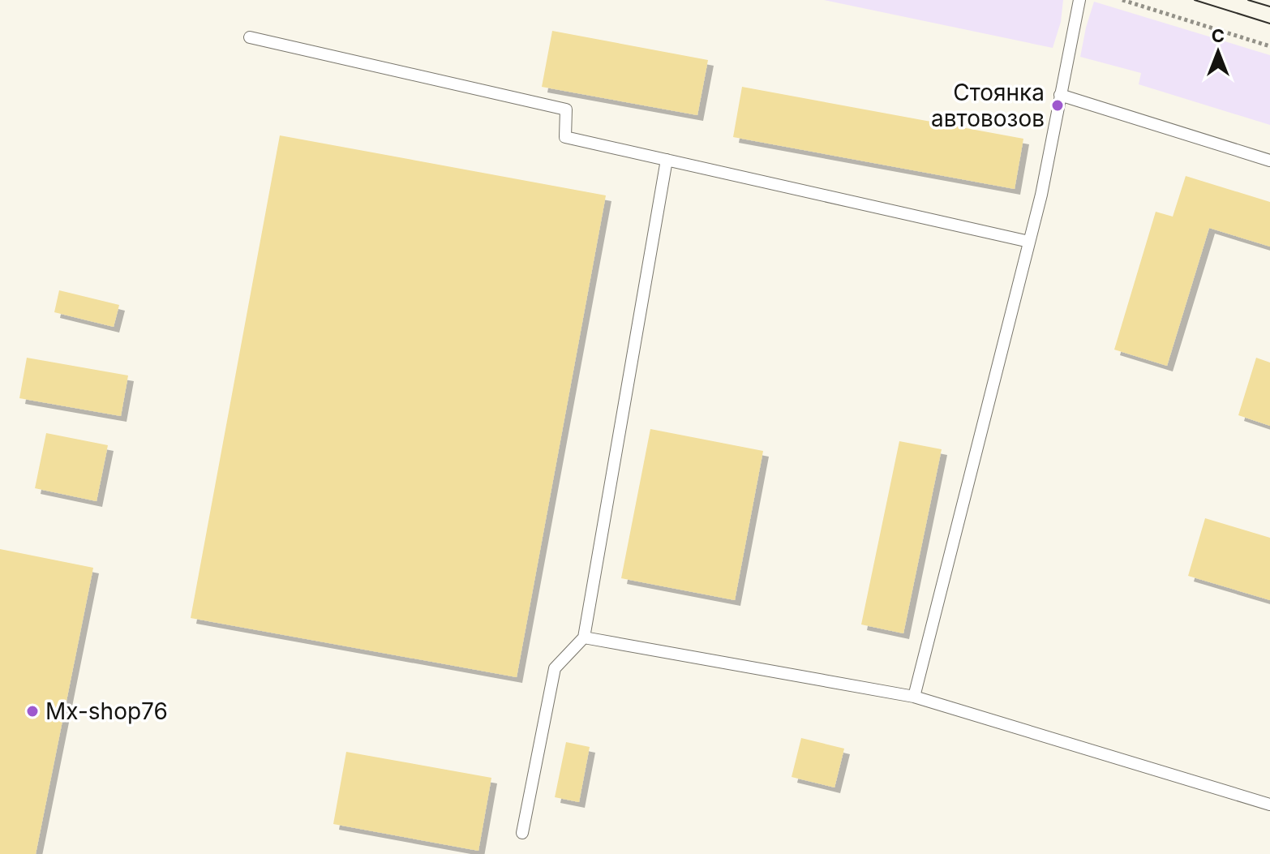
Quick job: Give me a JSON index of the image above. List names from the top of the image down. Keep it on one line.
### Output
{"places":["Стоянка автовозов","Mx-shop76"],"north":"top"}
